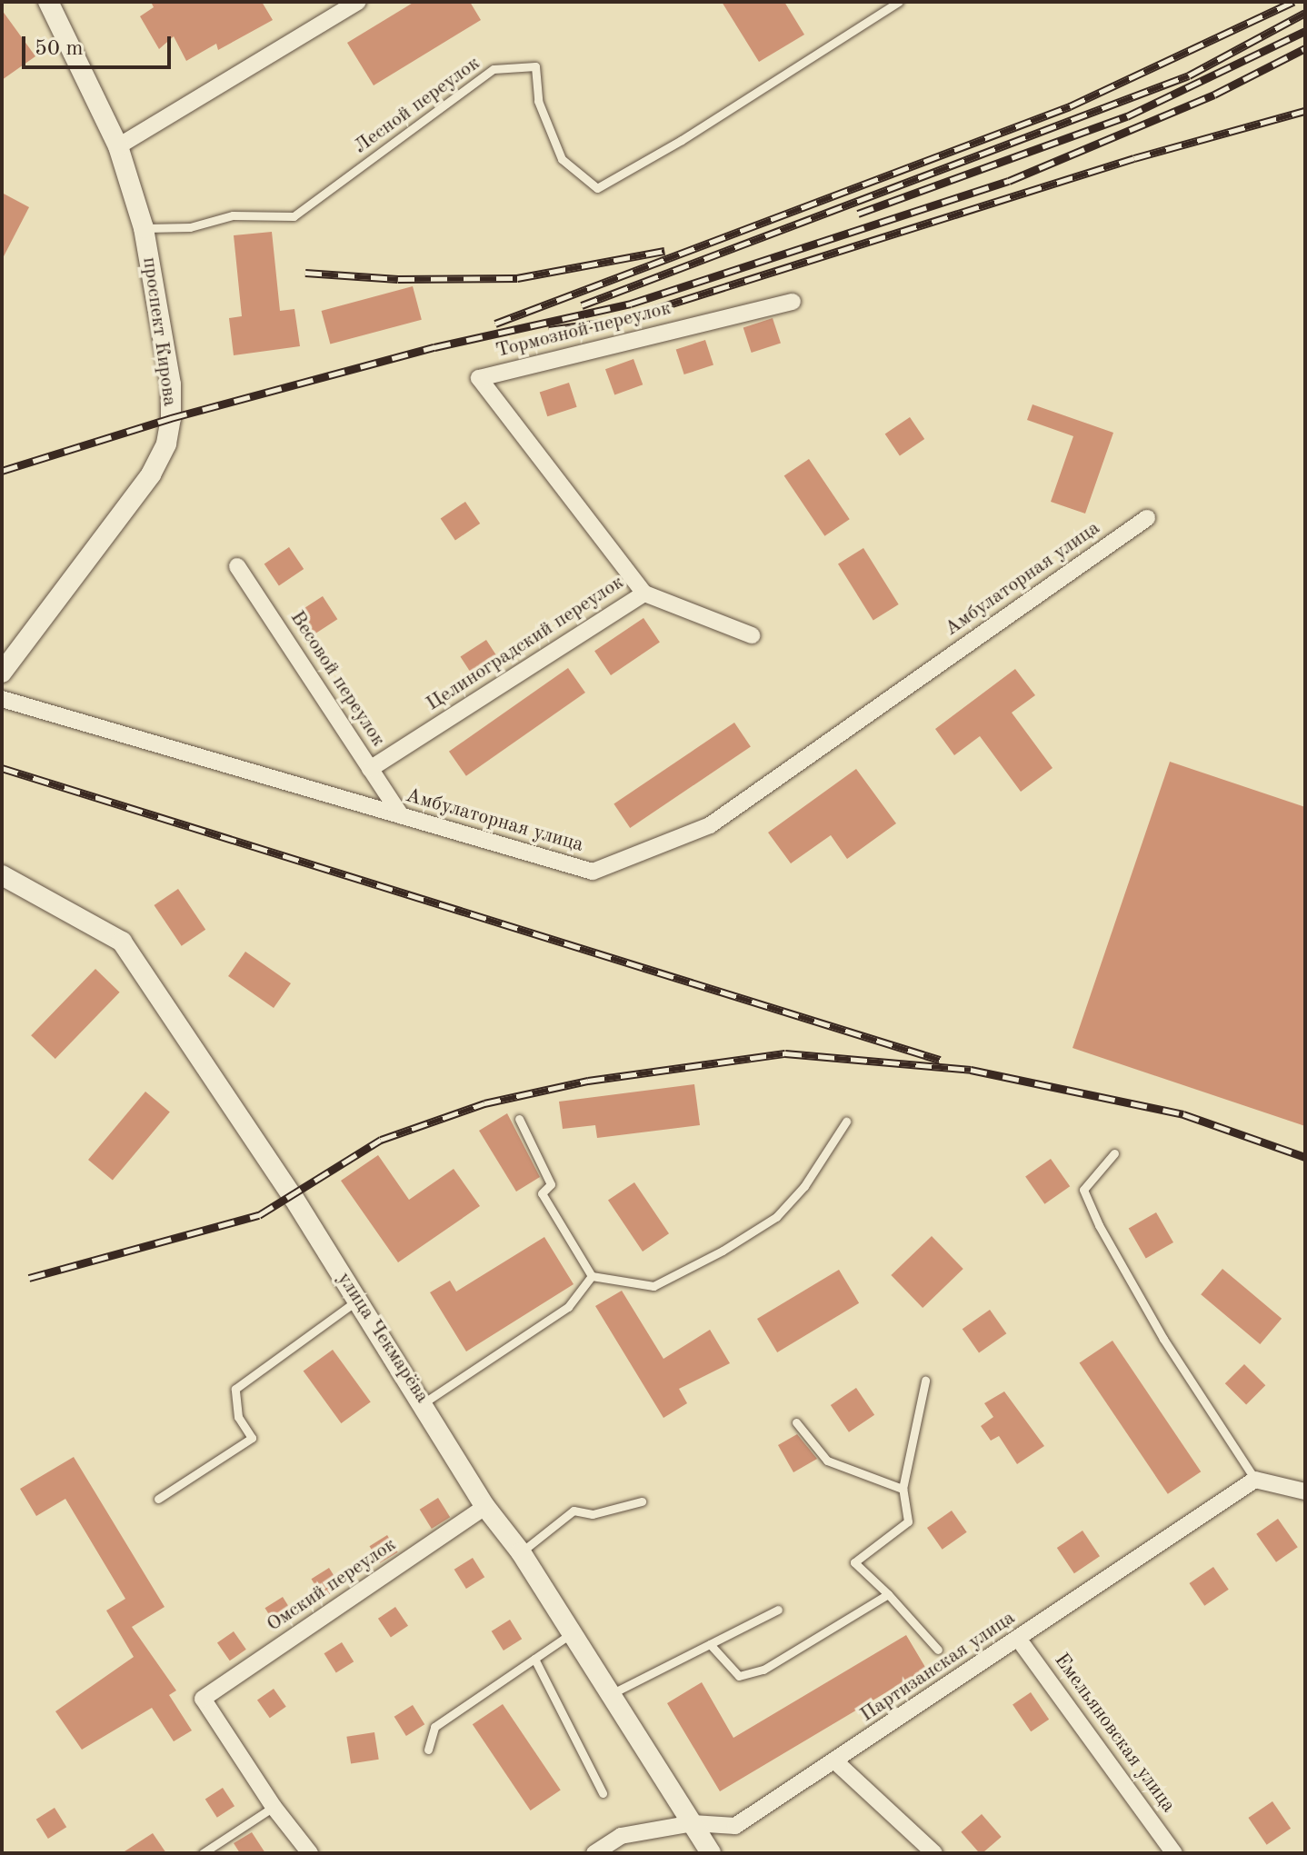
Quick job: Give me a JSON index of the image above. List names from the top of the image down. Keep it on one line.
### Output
{"streets":{"street":["Тормозной переулок","проспект Кирова","Амбулаторная улица","Целиноградский переулок","Весовой переулок","улица Чекмарёва","Омский переулок","Партизанская улица","Емельяновская улица"],"lane":["Лесной переулок"]},"crossings":[["Лесной переулок","проспект Кирова"],["Тормозной переулок","Целиноградский переулок"],["Амбулаторная улица","Весовой переулок"],["Целиноградский переулок","Весовой переулок"],["улица Чекмарёва","Омский переулок"],["улица Чекмарёва","Партизанская улица"],["Партизанская улица","Емельяновская улица"]],"scale_bar":"50 m"}
